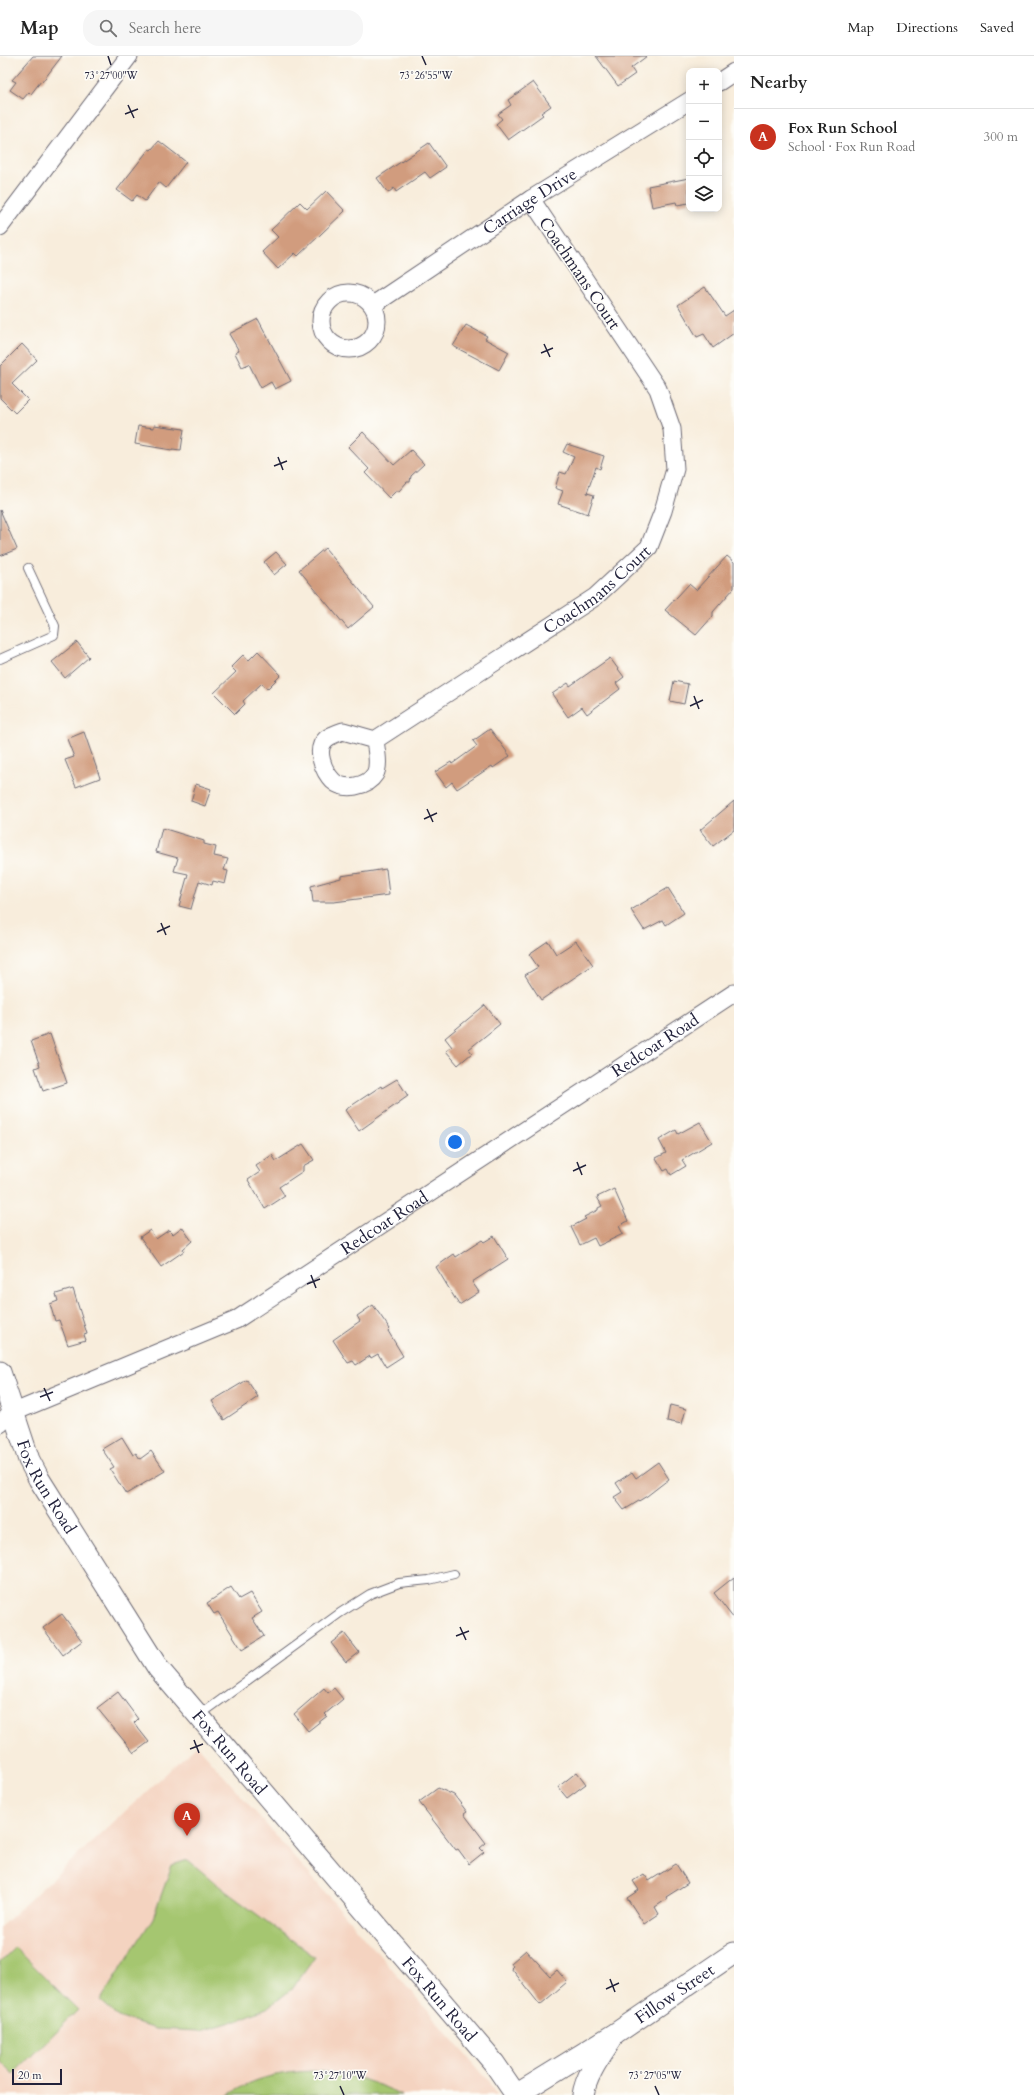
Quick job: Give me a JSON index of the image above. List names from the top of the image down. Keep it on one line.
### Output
{"streets":{"street":["Carriage Drive","Coachmans Court","Redcoat Road","Fox Run Road","Fillow Street"]},"crossings":[["Carriage Drive","Coachmans Court"],["Redcoat Road","Fox Run Road"],["Fox Run Road","Fillow Street"]],"scale_bar":"20 m","page":{"header":"Map","search":"Search here","nav":["Map","Directions","Saved"],"heading":"Nearby","map_buttons":["+","−"],"list":[{"mark":"A","name":"Fox Run School","note":"School · Fox Run Road","value":"300 m"}],"pins":"A","scale":"20 m"},"coordinates":["73°27'00\"W","73°26'55\"W","73°27'10\"W","73°27'05\"W"]}
